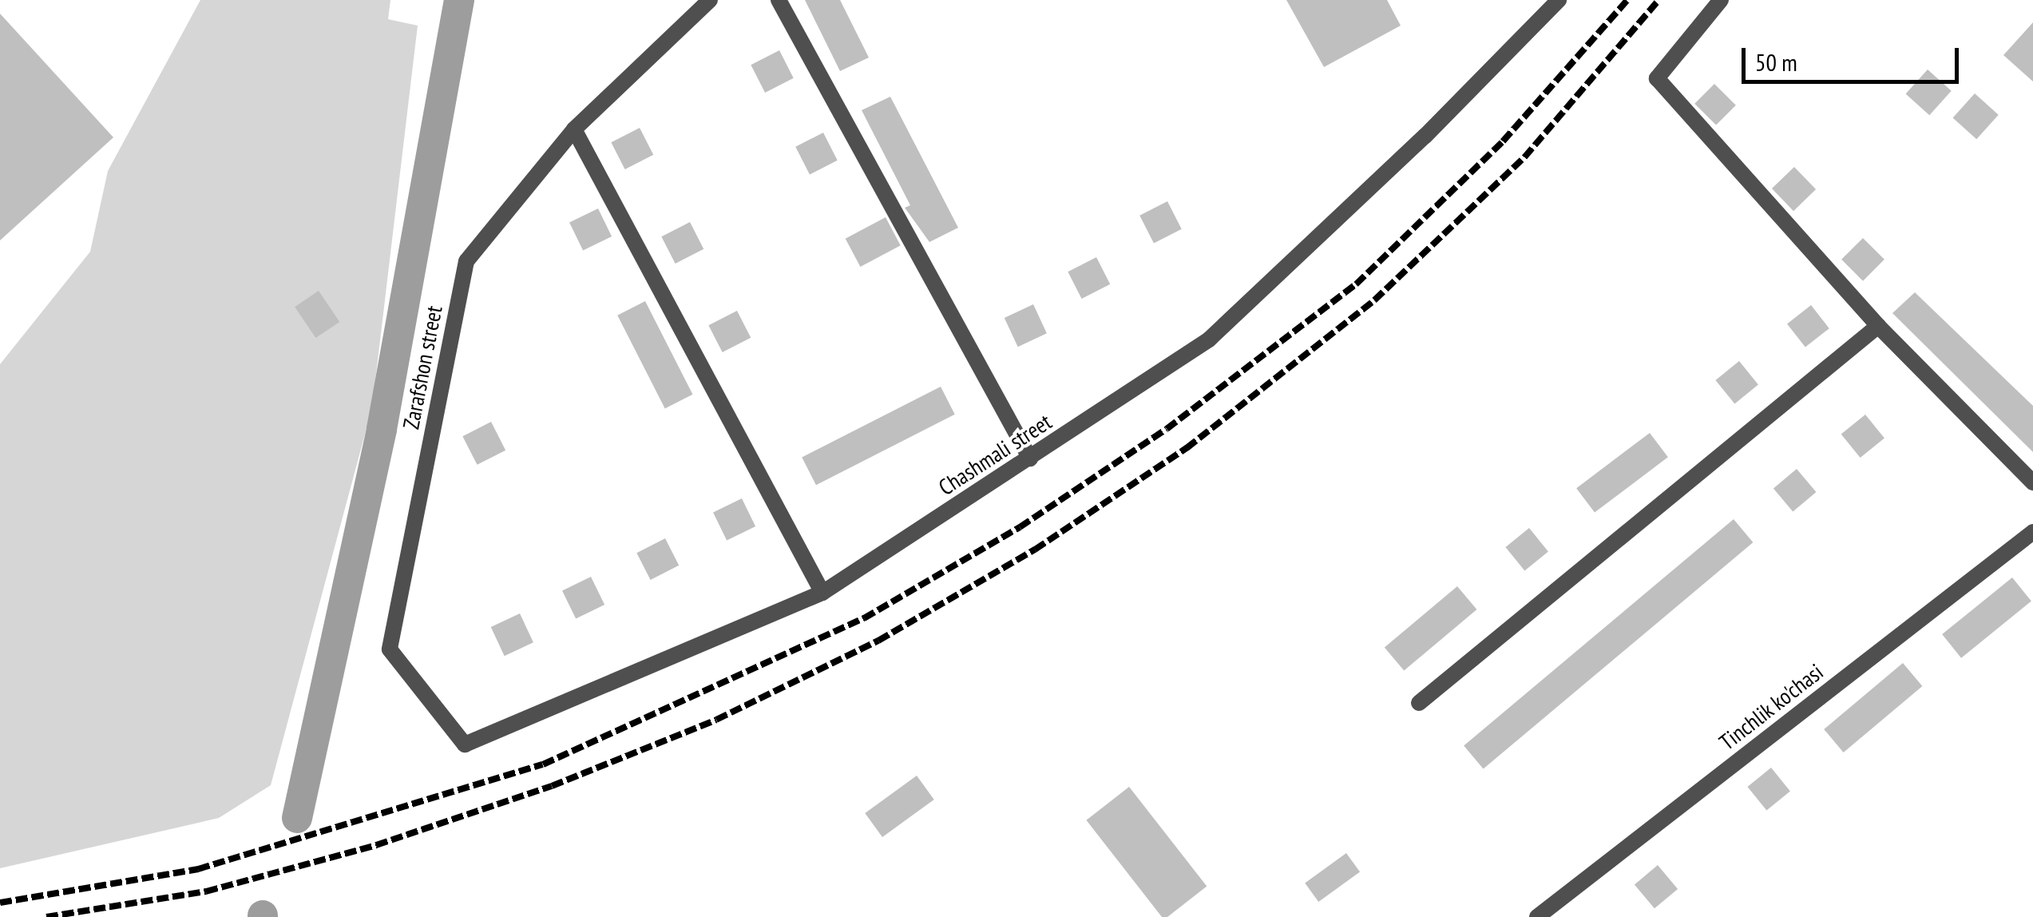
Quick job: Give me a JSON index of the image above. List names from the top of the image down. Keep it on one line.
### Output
{"streets":{"street":["Zarafshon street","Chashmali street","Tinchlik ko'chasi"]},"crossings":[["Zarafshon street","Chashmali street"]],"scale_bar":"50 m"}
